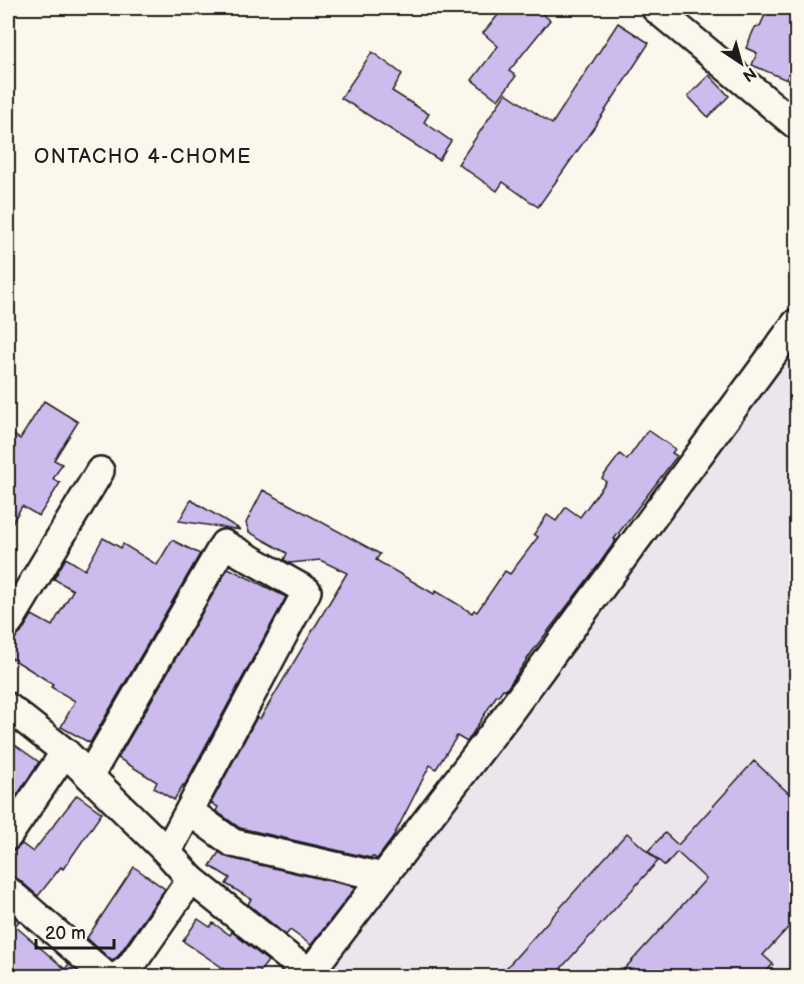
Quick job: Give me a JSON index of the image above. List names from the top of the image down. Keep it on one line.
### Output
{"districts":["ONTACHO 4-CHOME"],"scale_bar":"20 m","north":"bottom right"}
